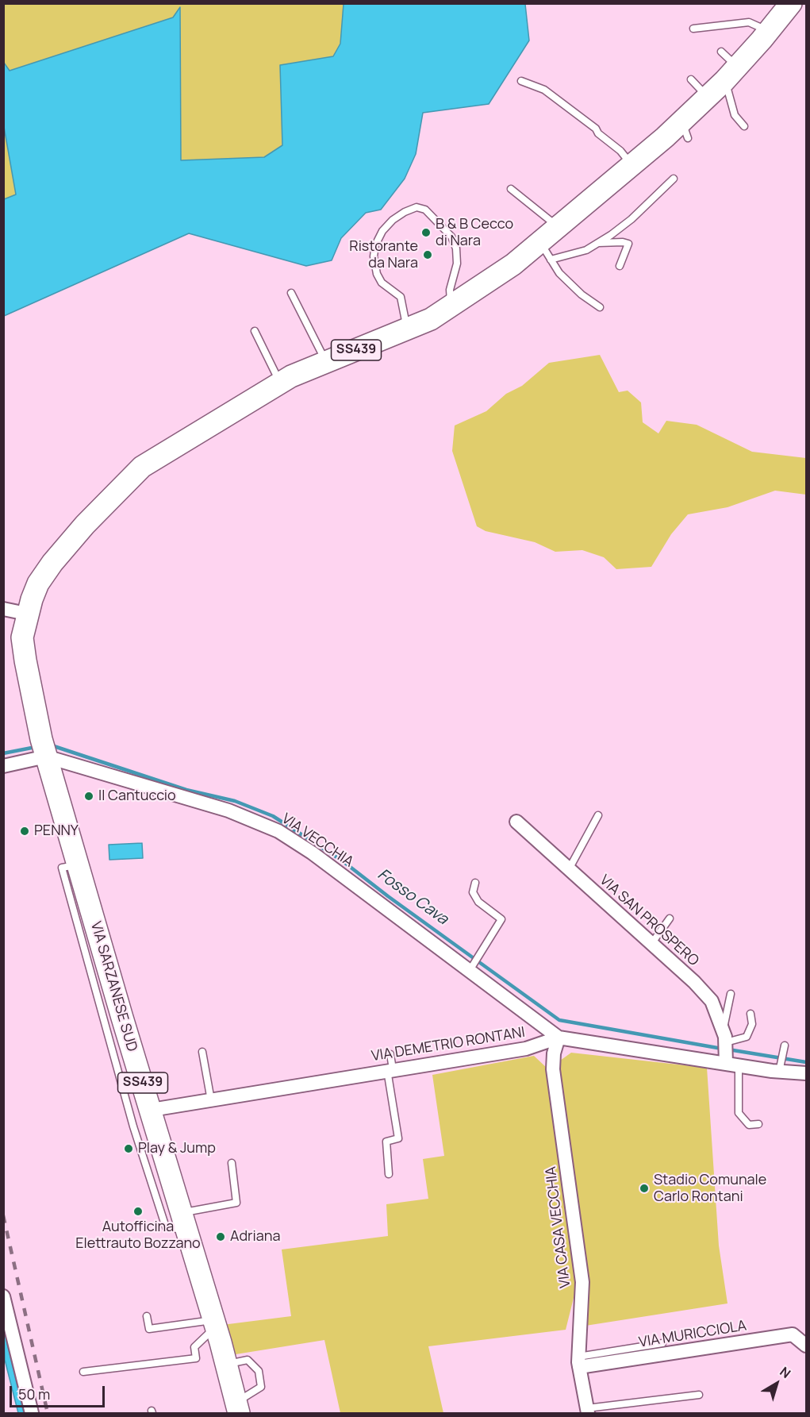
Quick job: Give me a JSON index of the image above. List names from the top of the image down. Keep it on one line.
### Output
{"streets":{"main road":["SS439","VIA SARZANESE SUD"],"street":["VIA VECCHIA","VIA SAN PROSPERO","VIA DEMETRIO RONTANI","VIA CASA VECCHIA","VIA MURICCIOLA"]},"crossings":[["SS439","VIA VECCHIA"],["SS439","VIA SARZANESE SUD"],["VIA VECCHIA","VIA SARZANESE SUD"],["VIA VECCHIA","VIA DEMETRIO RONTANI"],["VIA VECCHIA","VIA CASA VECCHIA"],["VIA SAN PROSPERO","VIA DEMETRIO RONTANI"],["VIA SARZANESE SUD","VIA DEMETRIO RONTANI"],["VIA DEMETRIO RONTANI","VIA CASA VECCHIA"],["VIA CASA VECCHIA","VIA MURICCIOLA"]],"water":["Fosso Cava"],"places":["B & B Cecco di Nara","Ristorante da Nara","Il Cantuccio","PENNY","Play & Jump","Stadio Comunale Carlo Rontani","Autofficina Elettrauto Bozzano","Adriana"],"scale_bar":"50 m","north":"top right"}
